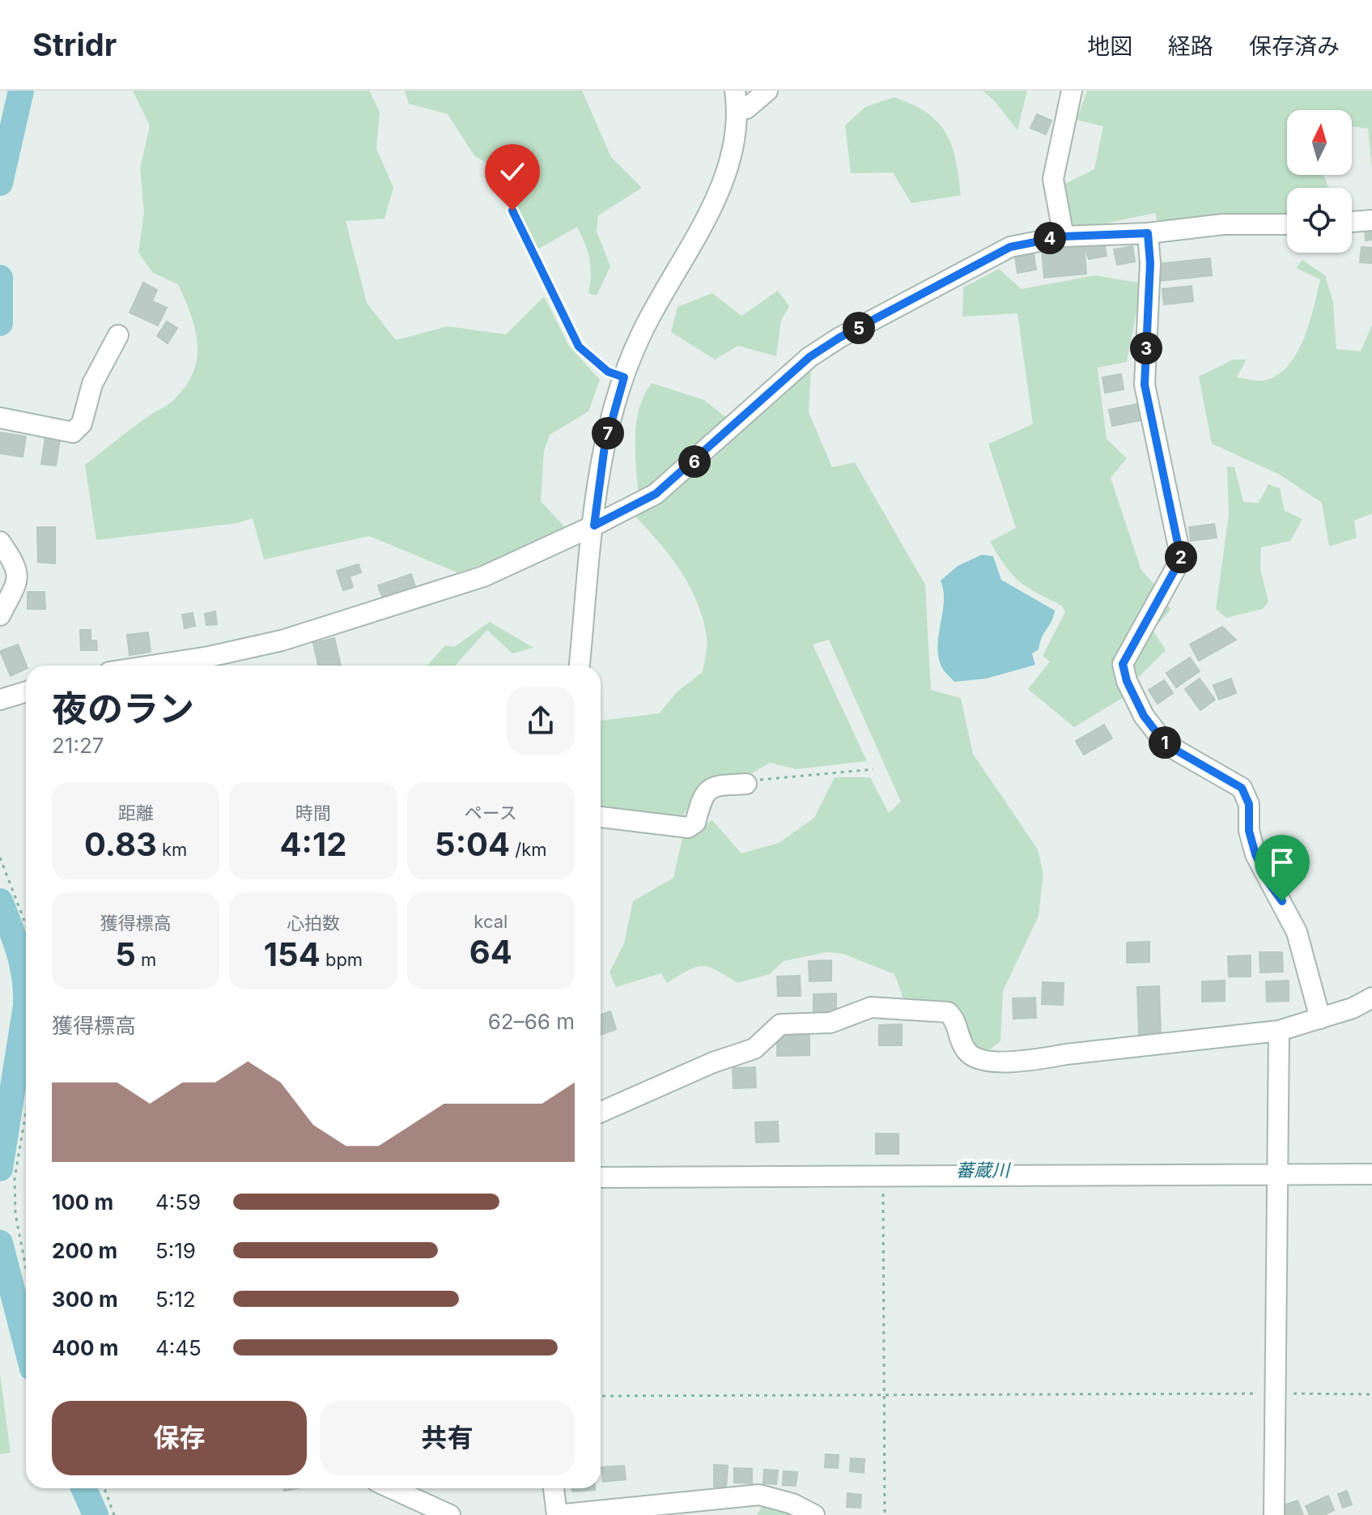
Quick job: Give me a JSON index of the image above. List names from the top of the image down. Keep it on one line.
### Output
{"water":["蕃蔵川"],"north":"top","page":{"header":"Stridr","nav":["地図","経路","保存済み"],"pins":["4","5","3","7","6","2","1"],"heading":["夜のラン","21:27"],"stats":[["距離","0.83 km"],["時間","4:12"],["ペース","5:04 /km"],["獲得標高","5 m"],["心拍数","154 bpm"],["kcal","64"]],"chart":["獲得標高","62–66 m"],"list":[{"name":"100 m","note":"4:59"},{"name":"200 m","note":"5:19"},{"name":"300 m","note":"5:12"},{"name":"400 m","note":"4:45"}],"buttons":["保存","共有"]}}
